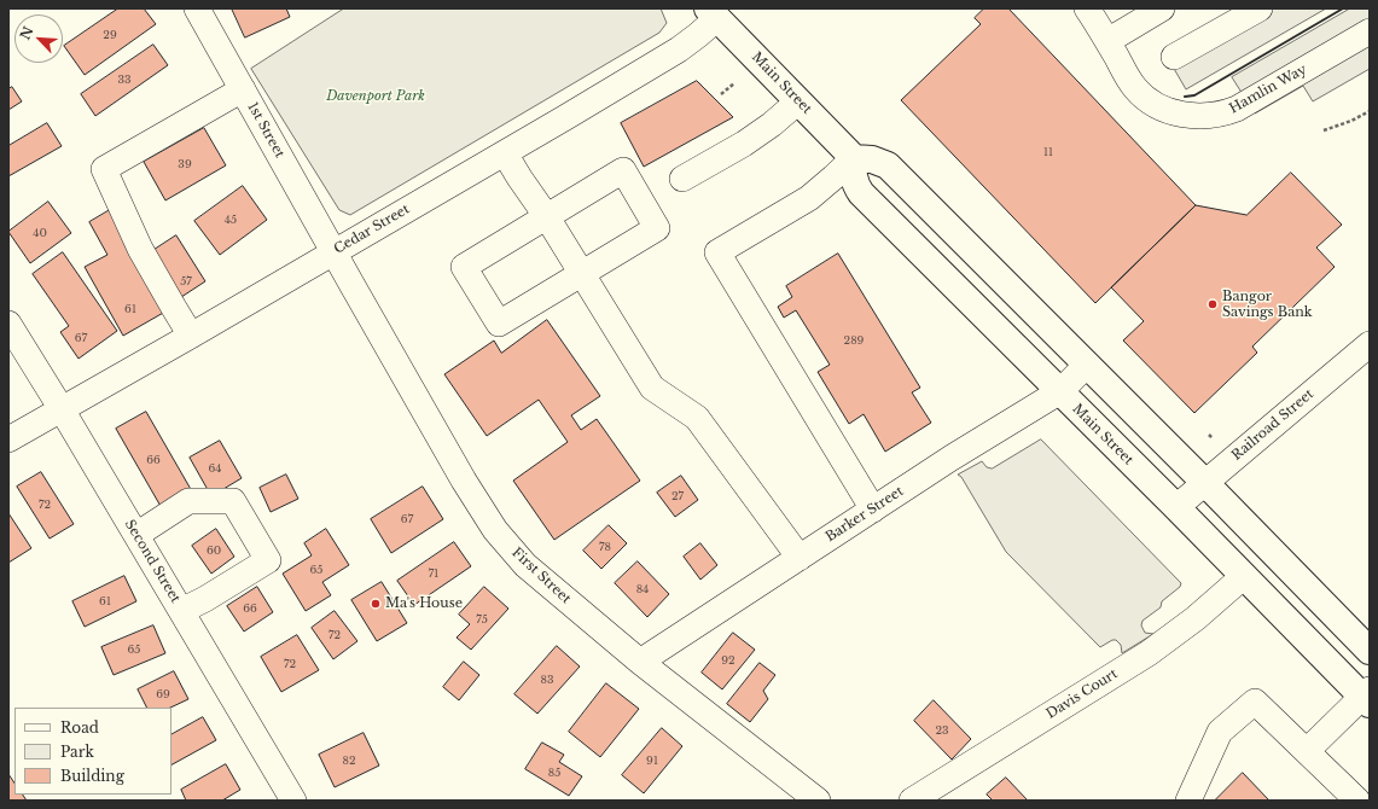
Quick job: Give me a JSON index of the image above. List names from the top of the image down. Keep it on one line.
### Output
{"streets":{"main road":["Main Street"],"street":["Hamlin Way","1st Street","Cedar Street","Railroad Street","Barker Street","Second Street","First Street","Davis Court"]},"crossings":[["Main Street","Cedar Street"],["Main Street","Railroad Street"],["Main Street","Barker Street"],["Main Street","Davis Court"],["1st Street","Cedar Street"],["1st Street","First Street"],["Cedar Street","Second Street"],["Cedar Street","First Street"],["Barker Street","First Street"]],"parks":["Davenport Park"],"places":["Bangor Savings Bank","Ma's House"],"house_numbers":["29","33","11","39","45","40","57","61","67","289","66","64","27","72","67","78","60","65","71","84","61","66","75","72","65","92","72","83","69","23","82","91","85"],"legend":["Road","Park","Building"],"north":"top left"}
